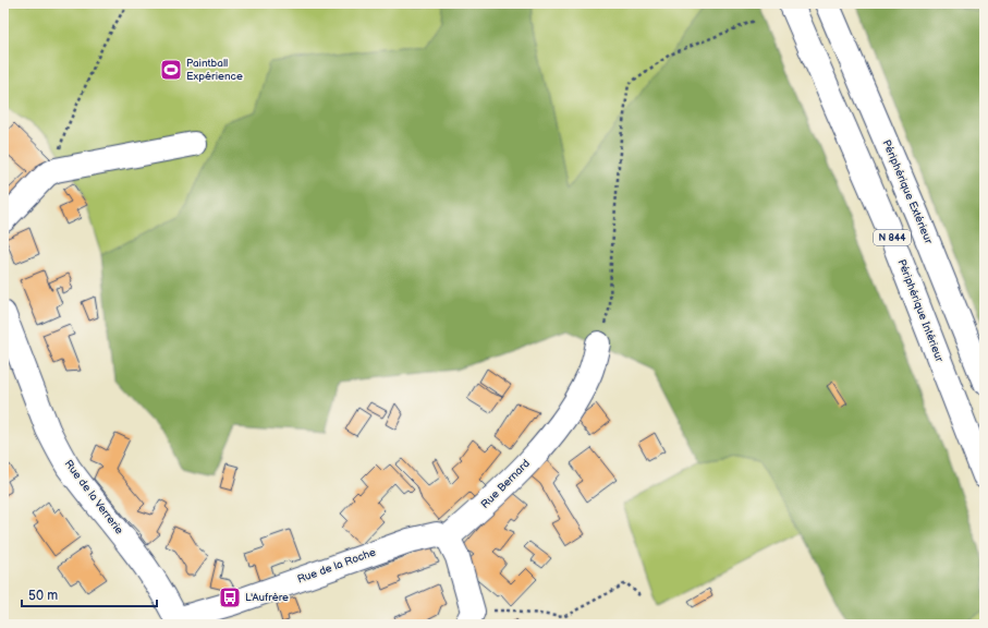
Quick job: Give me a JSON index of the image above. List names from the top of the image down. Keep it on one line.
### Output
{"streets":{"main road":["Périphérique Extérieur","N 844","Périphérique Intérieur","Rue Bernard","Rue de la Verrerie","Rue de la Roche"]},"crossings":[["Rue Bernard","Rue de la Roche"],["Rue de la Verrerie","Rue de la Roche"]],"places":{"sports":["Paintball Expérience"],"bus stop":["L'Aufrère"]},"scale_bar":"50 m"}
